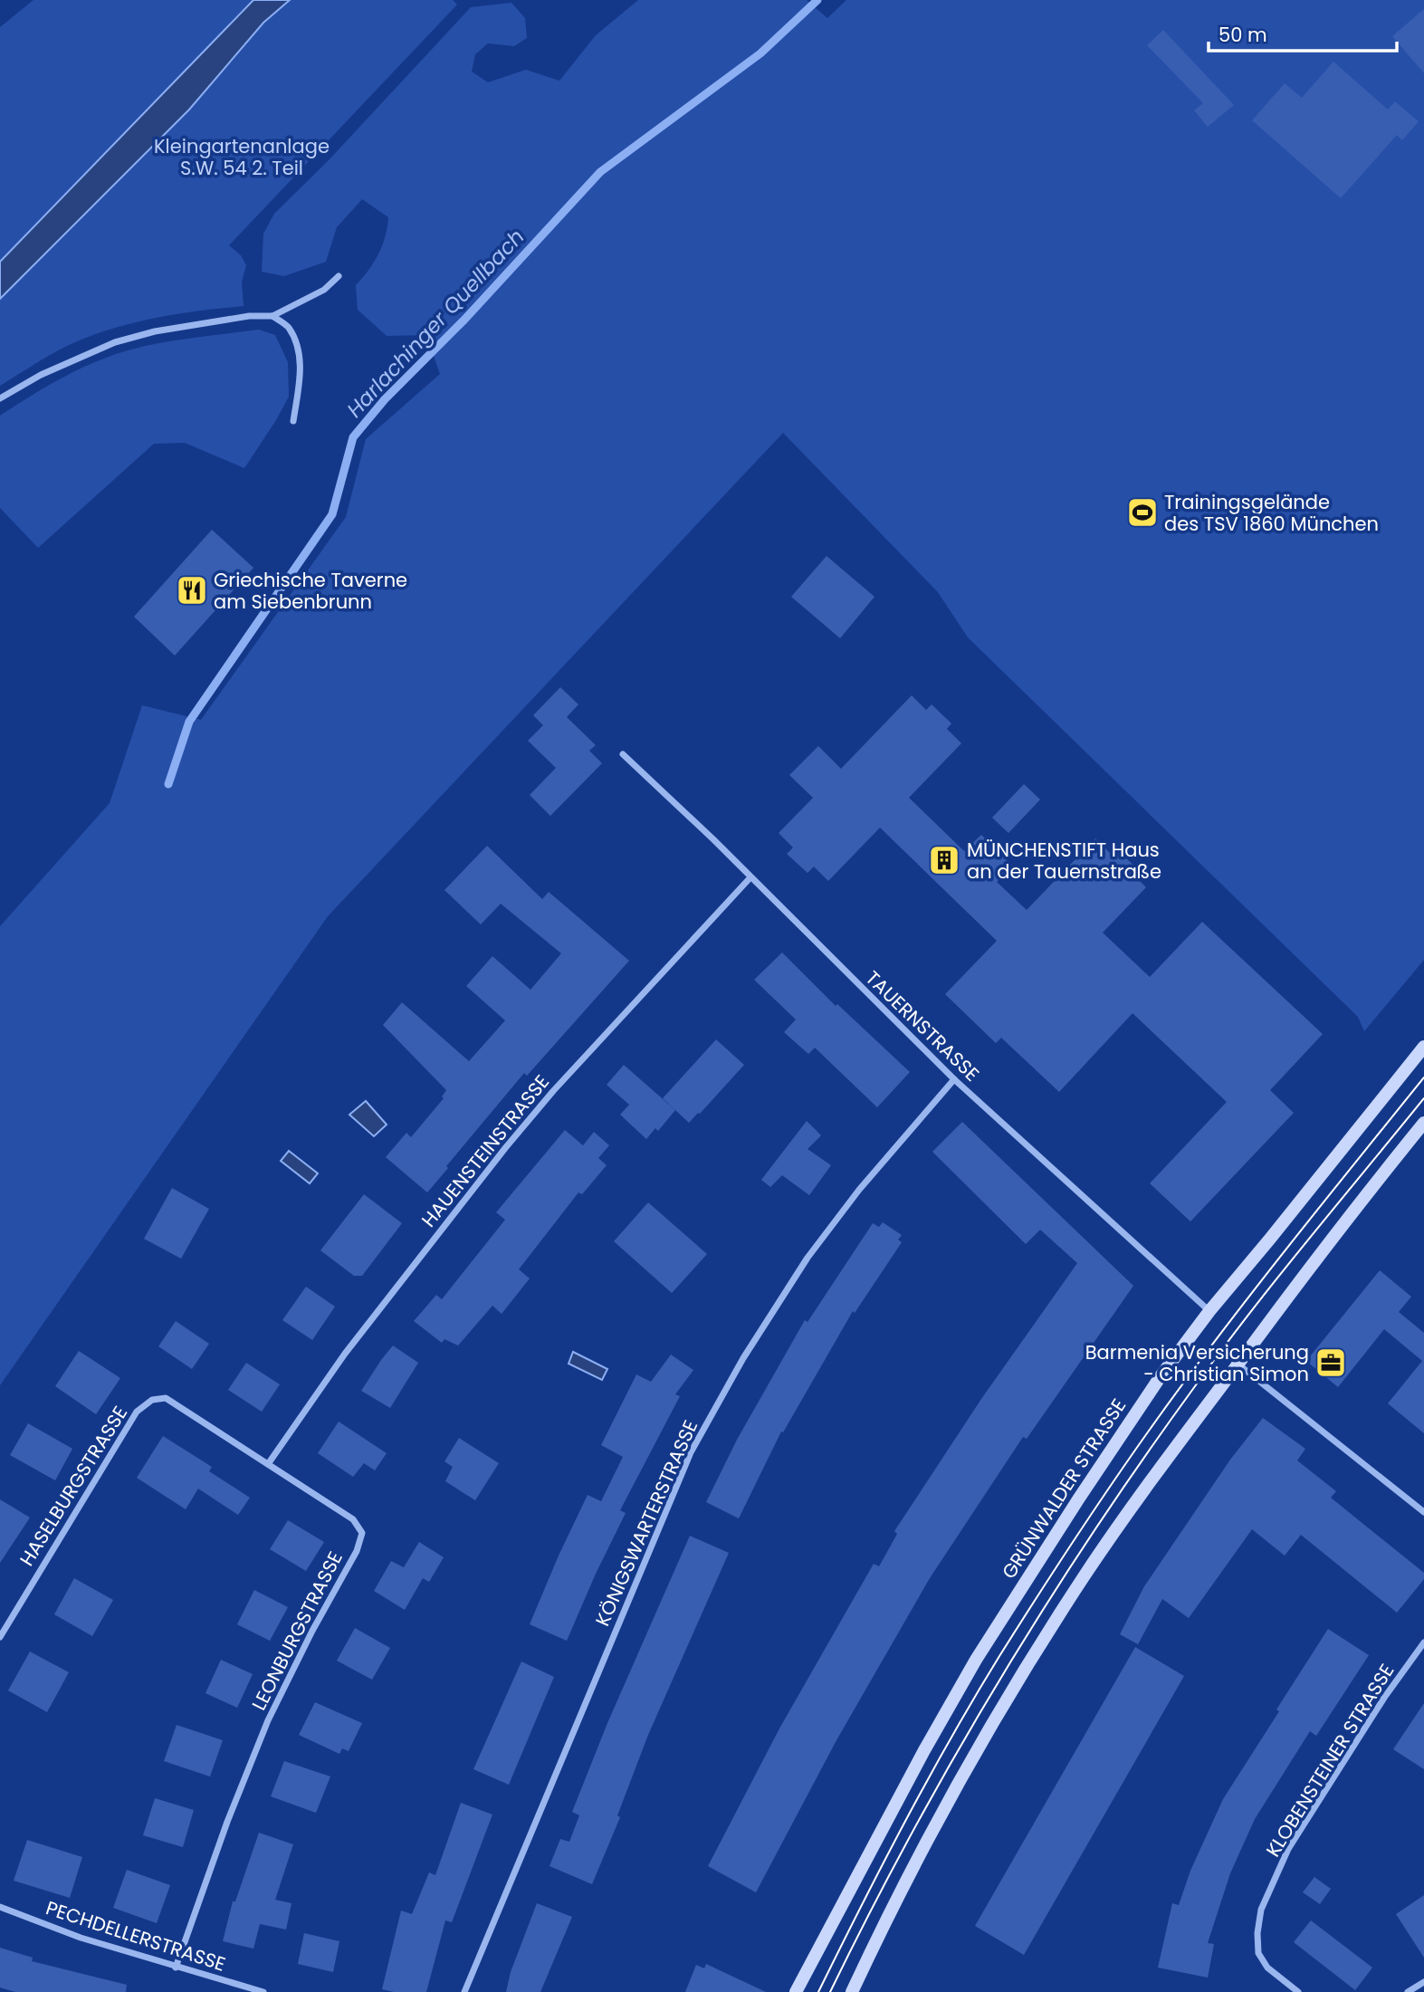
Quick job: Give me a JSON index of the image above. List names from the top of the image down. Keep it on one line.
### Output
{"streets":{"main road":["GRÜNWALDER STRASSE"],"street":["TAUERNSTRASSE","HAUENSTEINSTRASSE","HASELBURGSTRASSE","KÖNIGSWARTERSTRASSE","LEONBURGSTRASSE","KLOBENSTEINER STRASSE","PECHDELLERSTRASSE"]},"crossings":[["TAUERNSTRASSE","HAUENSTEINSTRASSE"],["TAUERNSTRASSE","GRÜNWALDER STRASSE"],["TAUERNSTRASSE","KÖNIGSWARTERSTRASSE"],["HAUENSTEINSTRASSE","LEONBURGSTRASSE"],["HASELBURGSTRASSE","LEONBURGSTRASSE"],["LEONBURGSTRASSE","PECHDELLERSTRASSE"]],"water":["Harlachinger Quellbach"],"parks":["Kleingartenanlage S.W. 54 2. Teil"],"places":{"sports":["Trainingsgelände des TSV 1860 München"],"restaurant":["Griechische Taverne am Siebenbrunn"],"building":["MÜNCHENSTIFT Haus an der Tauernstraße"],"office":["Barmenia Versicherung - Christian Simon"]},"scale_bar":"50 m"}
